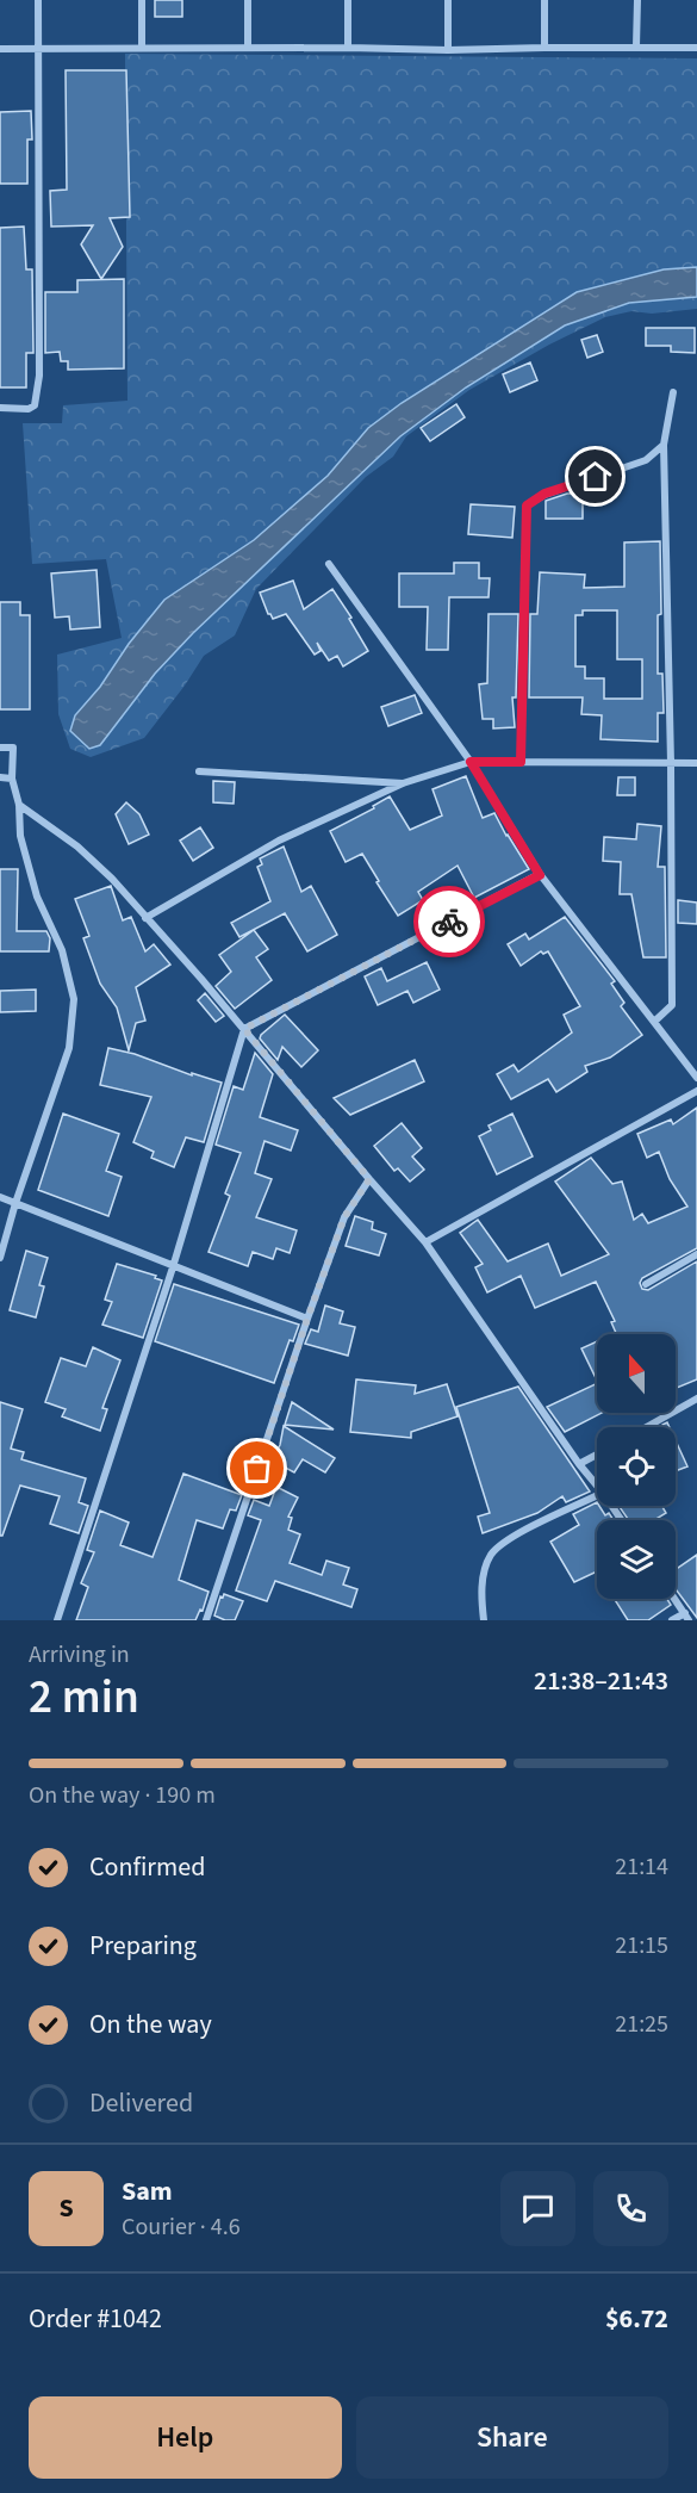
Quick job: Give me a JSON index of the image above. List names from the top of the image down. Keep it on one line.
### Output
{"north":"top","page":{"heading":["2 min","Arriving in","21:38–21:43"],"panel":["Sam","Courier · 4.6","Order #1042","$6.72"],"bar":"On the way · 190 m","list":[["Confirmed","21:14"],["Preparing","21:15"],["On the way","21:25"],"Delivered"],"round":"S","buttons":["Help","Share"]}}
